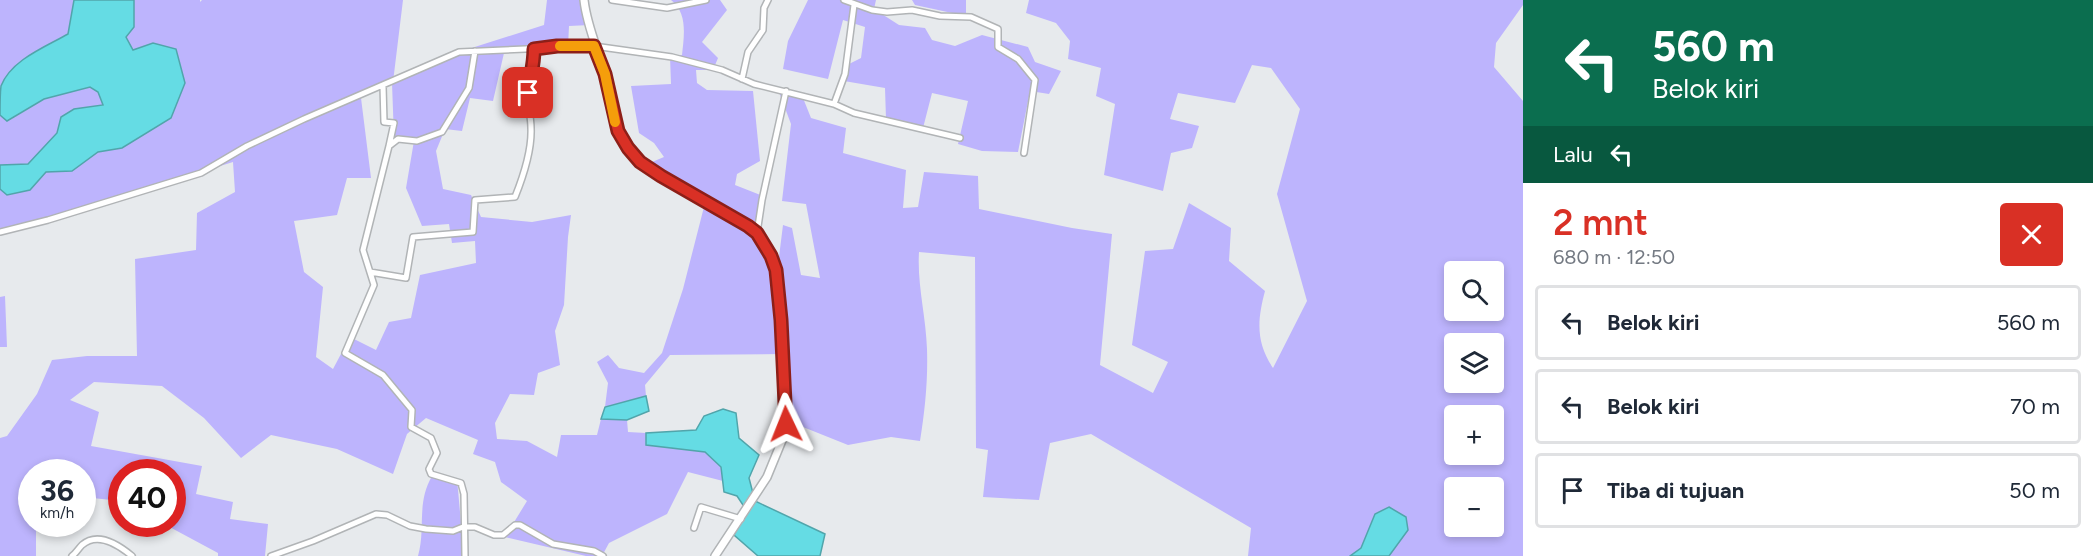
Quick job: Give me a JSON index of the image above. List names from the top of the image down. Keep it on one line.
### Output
{"page":{"turn":["560 m","Belok kiri"],"then":"Lalu","heading":["2 mnt","680 m · 12:50"],"map_buttons":["+","−"],"list":[{"name":"Belok kiri","value":"560 m"},{"name":"Belok kiri","value":"70 m"},{"name":"Tiba di tujuan","value":"50 m"}],"speed":"36 km/h","limit":"40"}}
